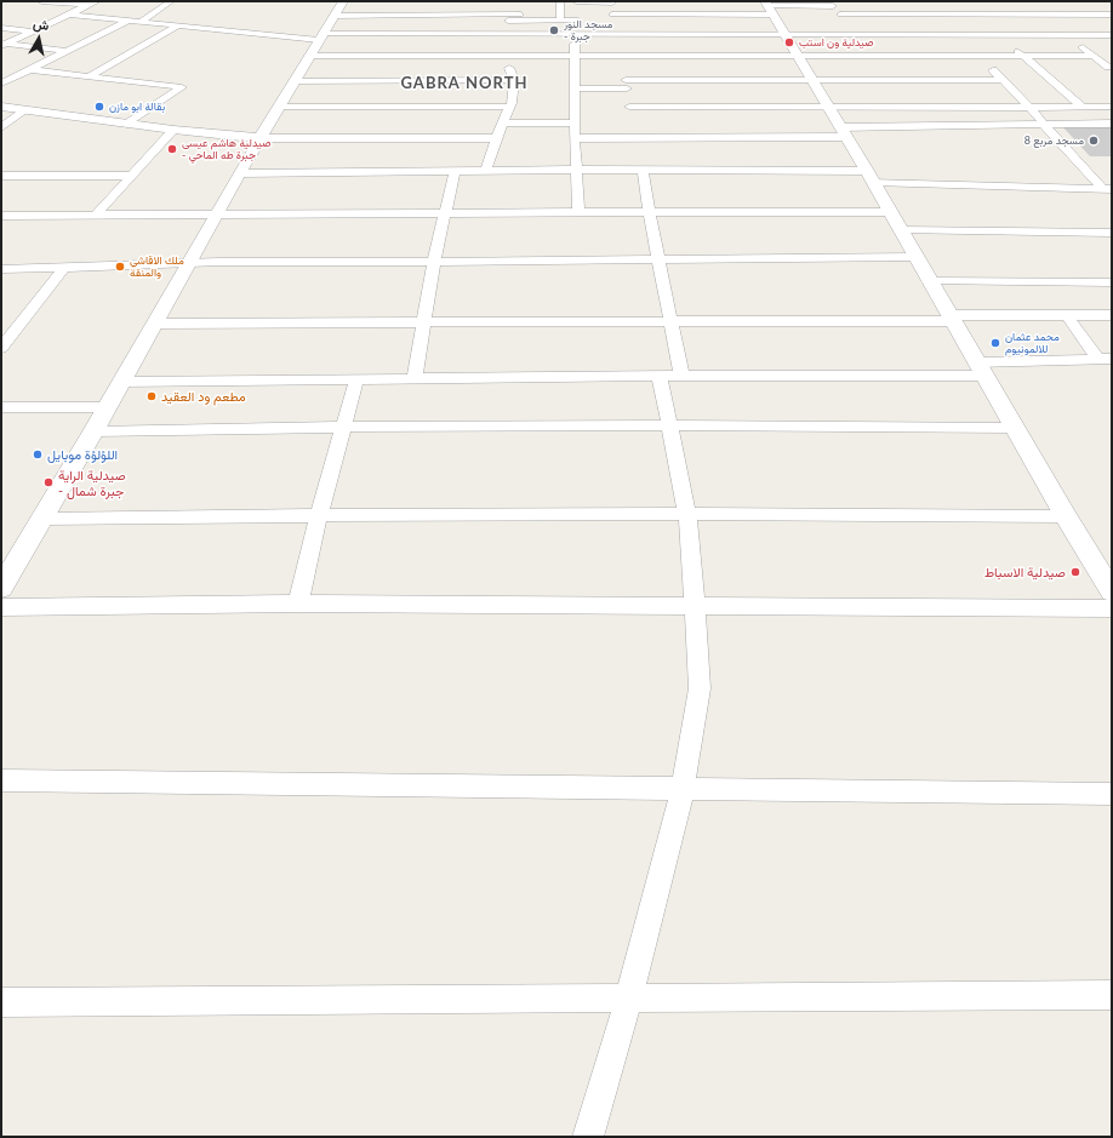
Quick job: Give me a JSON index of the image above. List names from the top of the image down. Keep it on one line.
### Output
{"districts":["GABRA NORTH"],"places":["مسجد النور - جبرة","صيدلية ون استب","بقالة ابو مازن","مسجد مربع 8","صيدلية هاشم عيسى - جبرة طه الماحي","ملك الاقاشي والمنقة","محمد عثمان للالمونيوم","مطعم ود العقيد","اللؤلؤة موبايل","صيدلية الراية - جبرة شمال","صيدلية الاسباط"],"north":"top"}
